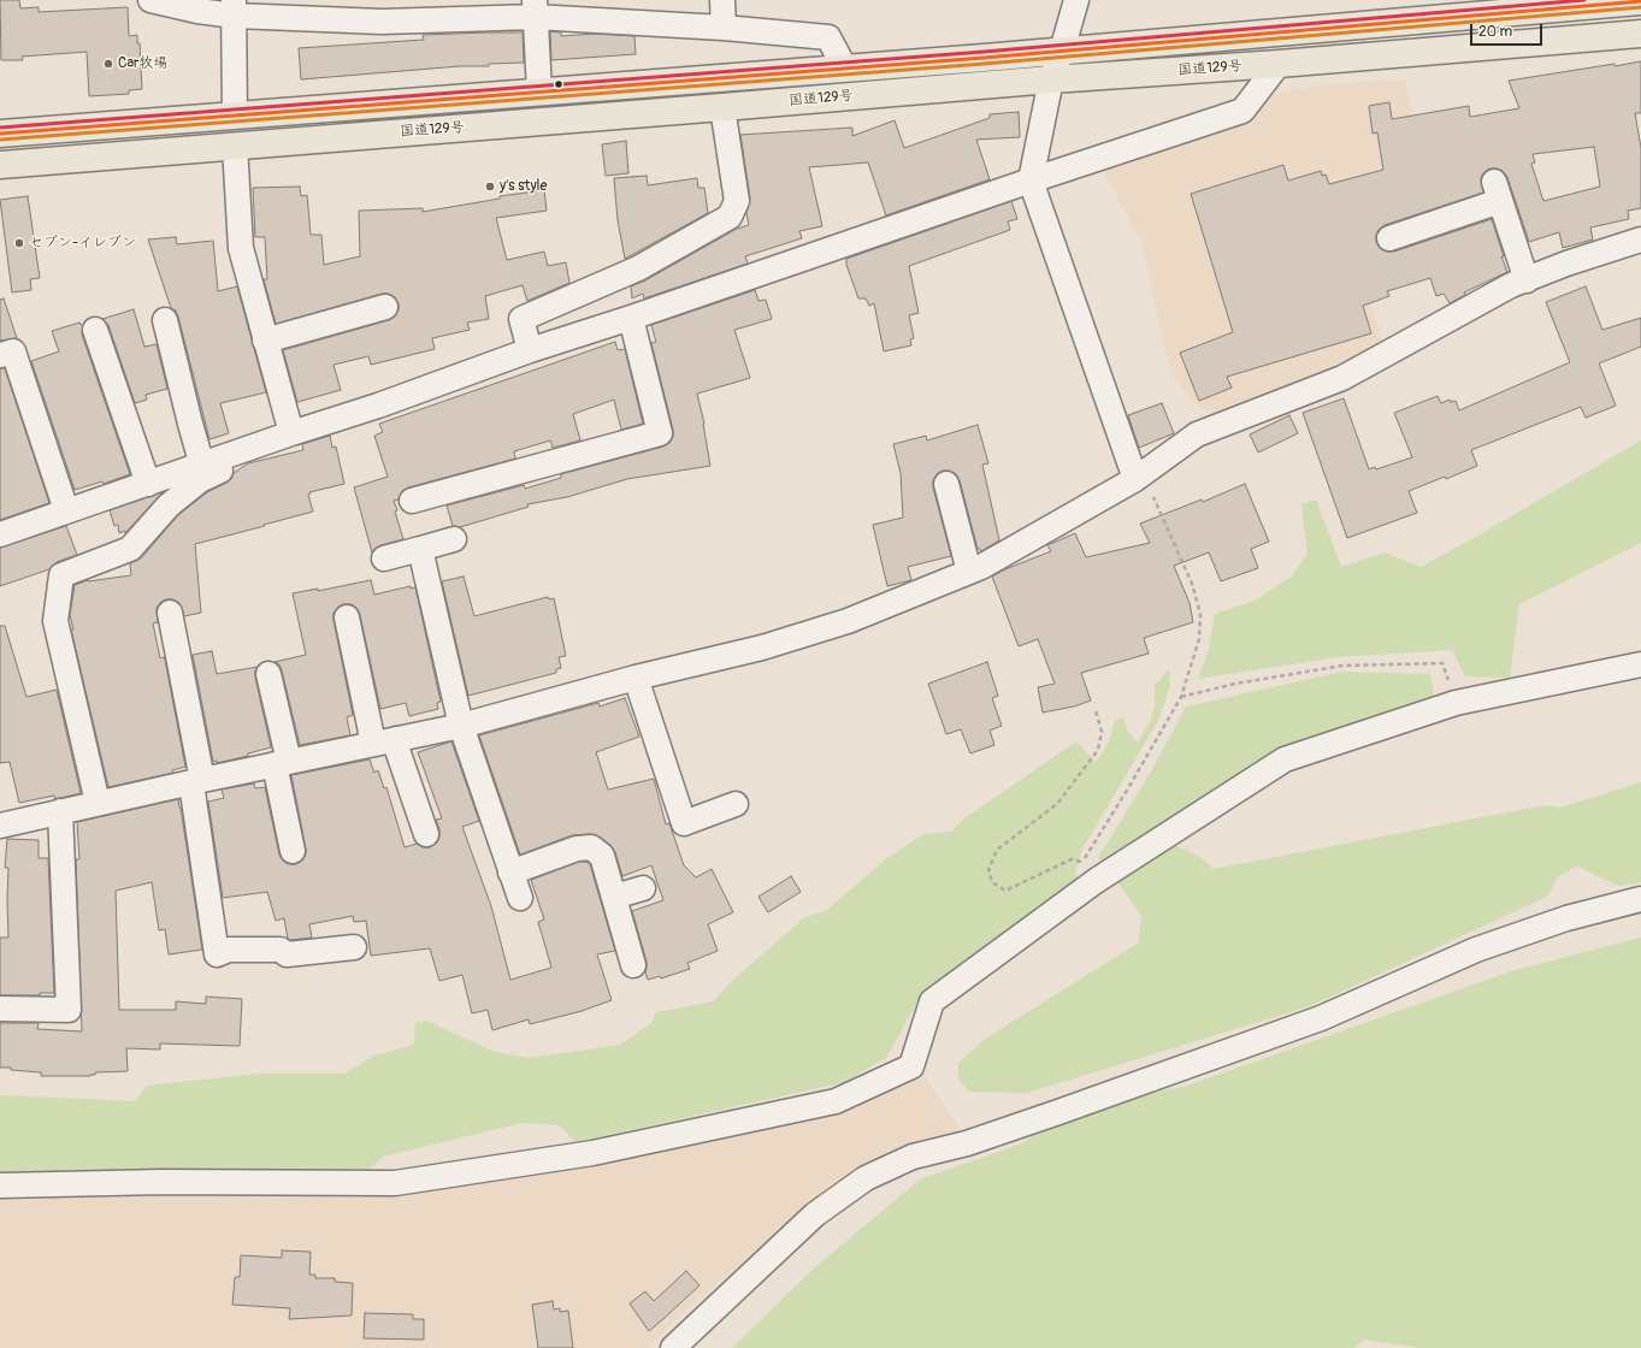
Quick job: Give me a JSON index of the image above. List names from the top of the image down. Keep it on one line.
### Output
{"streets":{"highway":["国道129号"]},"places":["Car牧場","y's style","セブン-イレブン"],"scale_bar":"20 m"}
